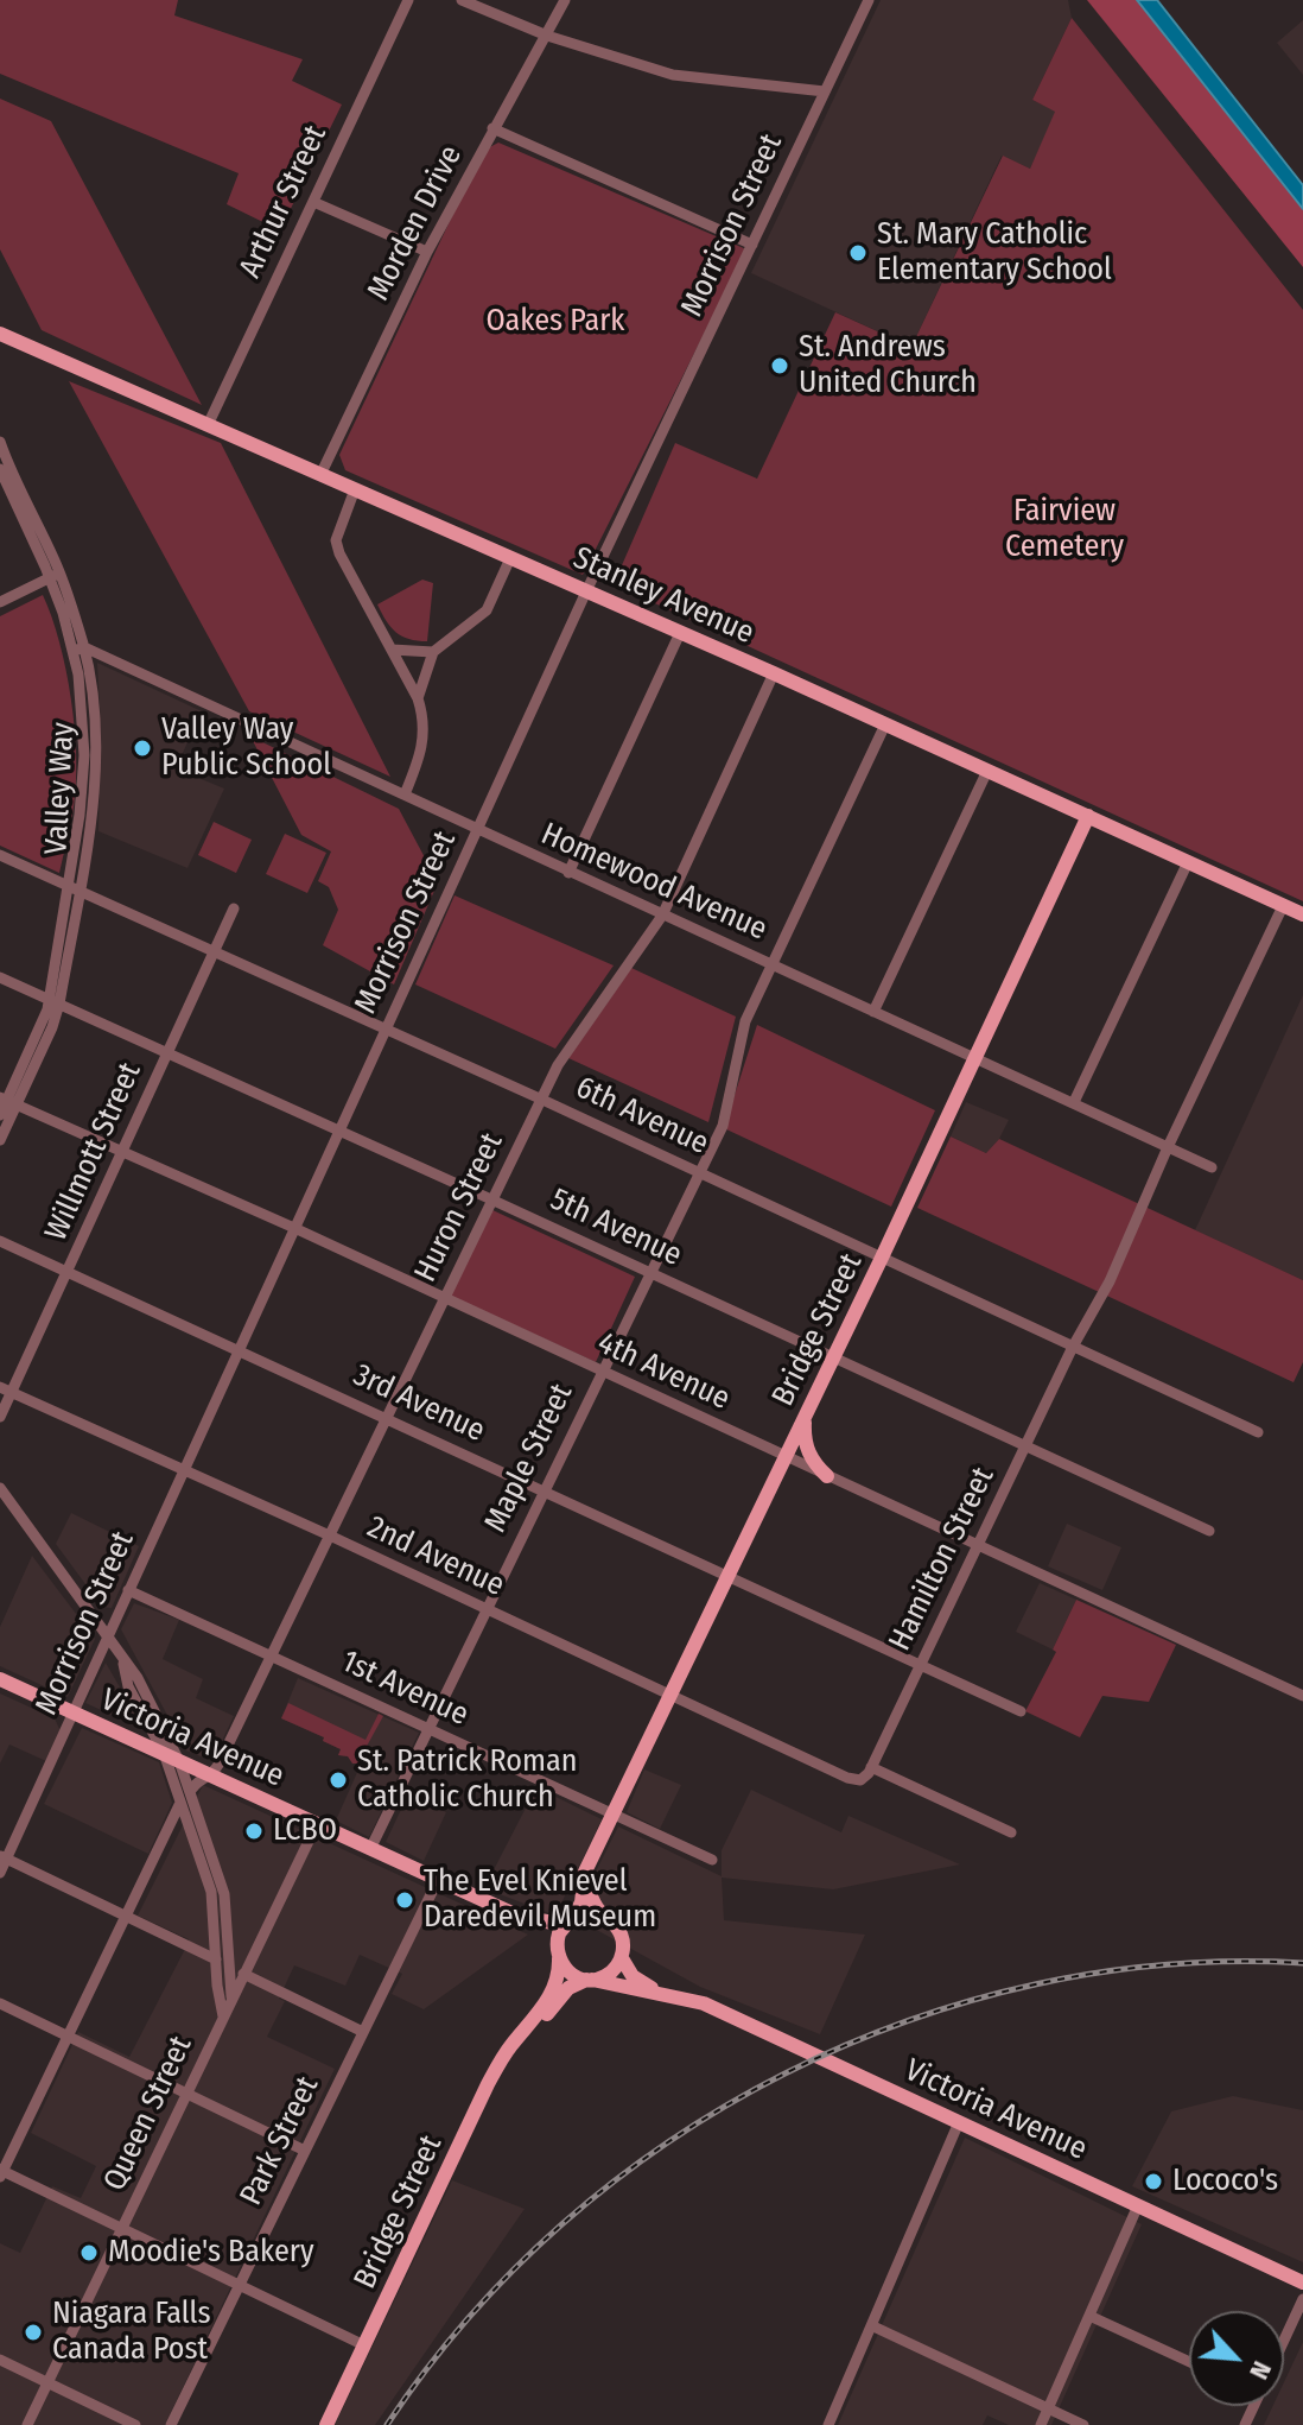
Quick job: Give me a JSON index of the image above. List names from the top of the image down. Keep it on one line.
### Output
{"streets":{"main road":["Stanley Avenue","Bridge Street","Victoria Avenue"],"street":["Arthur Street","Morden Drive","Morrison Street","Valley Way","Homewood Avenue","6th Avenue","Willmott Street","Huron Street","5th Avenue","4th Avenue","3rd Avenue","Maple Street","2nd Avenue","Hamilton Street","1st Avenue","Queen Street","Park Street"]},"crossings":[["Arthur Street","Stanley Avenue"],["Morden Drive","Stanley Avenue"],["Morrison Street","Stanley Avenue"],["Morrison Street","Homewood Avenue"],["Morrison Street","6th Avenue"],["Morrison Street","5th Avenue"],["Morrison Street","4th Avenue"],["Morrison Street","3rd Avenue"],["Morrison Street","2nd Avenue"],["Morrison Street","1st Avenue"],["Morrison Street","Victoria Avenue"],["Stanley Avenue","Huron Street"],["Stanley Avenue","Bridge Street"],["Stanley Avenue","Maple Street"],["Valley Way","Homewood Avenue"],["Valley Way","6th Avenue"],["Valley Way","5th Avenue"],["Valley Way","4th Avenue"],["Homewood Avenue","Huron Street"],["Homewood Avenue","Bridge Street"],["Homewood Avenue","Maple Street"],["Homewood Avenue","Hamilton Street"],["6th Avenue","Willmott Street"],["6th Avenue","Huron Street"],["6th Avenue","Bridge Street"],["6th Avenue","Maple Street"],["6th Avenue","Hamilton Street"],["Willmott Street","5th Avenue"],["Willmott Street","4th Avenue"],["Willmott Street","3rd Avenue"],["Willmott Street","2nd Avenue"],["Huron Street","5th Avenue"],["Huron Street","4th Avenue"],["Huron Street","3rd Avenue"],["Huron Street","2nd Avenue"],["Huron Street","1st Avenue"],["Huron Street","Victoria Avenue"],["5th Avenue","Bridge Street"],["5th Avenue","Maple Street"],["5th Avenue","Hamilton Street"],["Bridge Street","4th Avenue"],["Bridge Street","3rd Avenue"],["Bridge Street","2nd Avenue"],["Bridge Street","1st Avenue"],["Bridge Street","Victoria Avenue"],["4th Avenue","Maple Street"],["4th Avenue","Hamilton Street"],["3rd Avenue","Maple Street"],["3rd Avenue","Hamilton Street"],["Maple Street","2nd Avenue"],["Maple Street","1st Avenue"],["Maple Street","Victoria Avenue"],["2nd Avenue","Hamilton Street"],["Victoria Avenue","Queen Street"],["Victoria Avenue","Park Street"]],"parks":["Oakes Park","Fairview Cemetery"],"places":["St. Mary Catholic Elementary School","St. Andrews United Church","Valley Way Public School","St. Patrick Roman Catholic Church","LCBO","The Evel Knievel Daredevil Museum","Lococo's","Moodie's Bakery","Niagara Falls Canada Post"],"north":"bottom right"}
